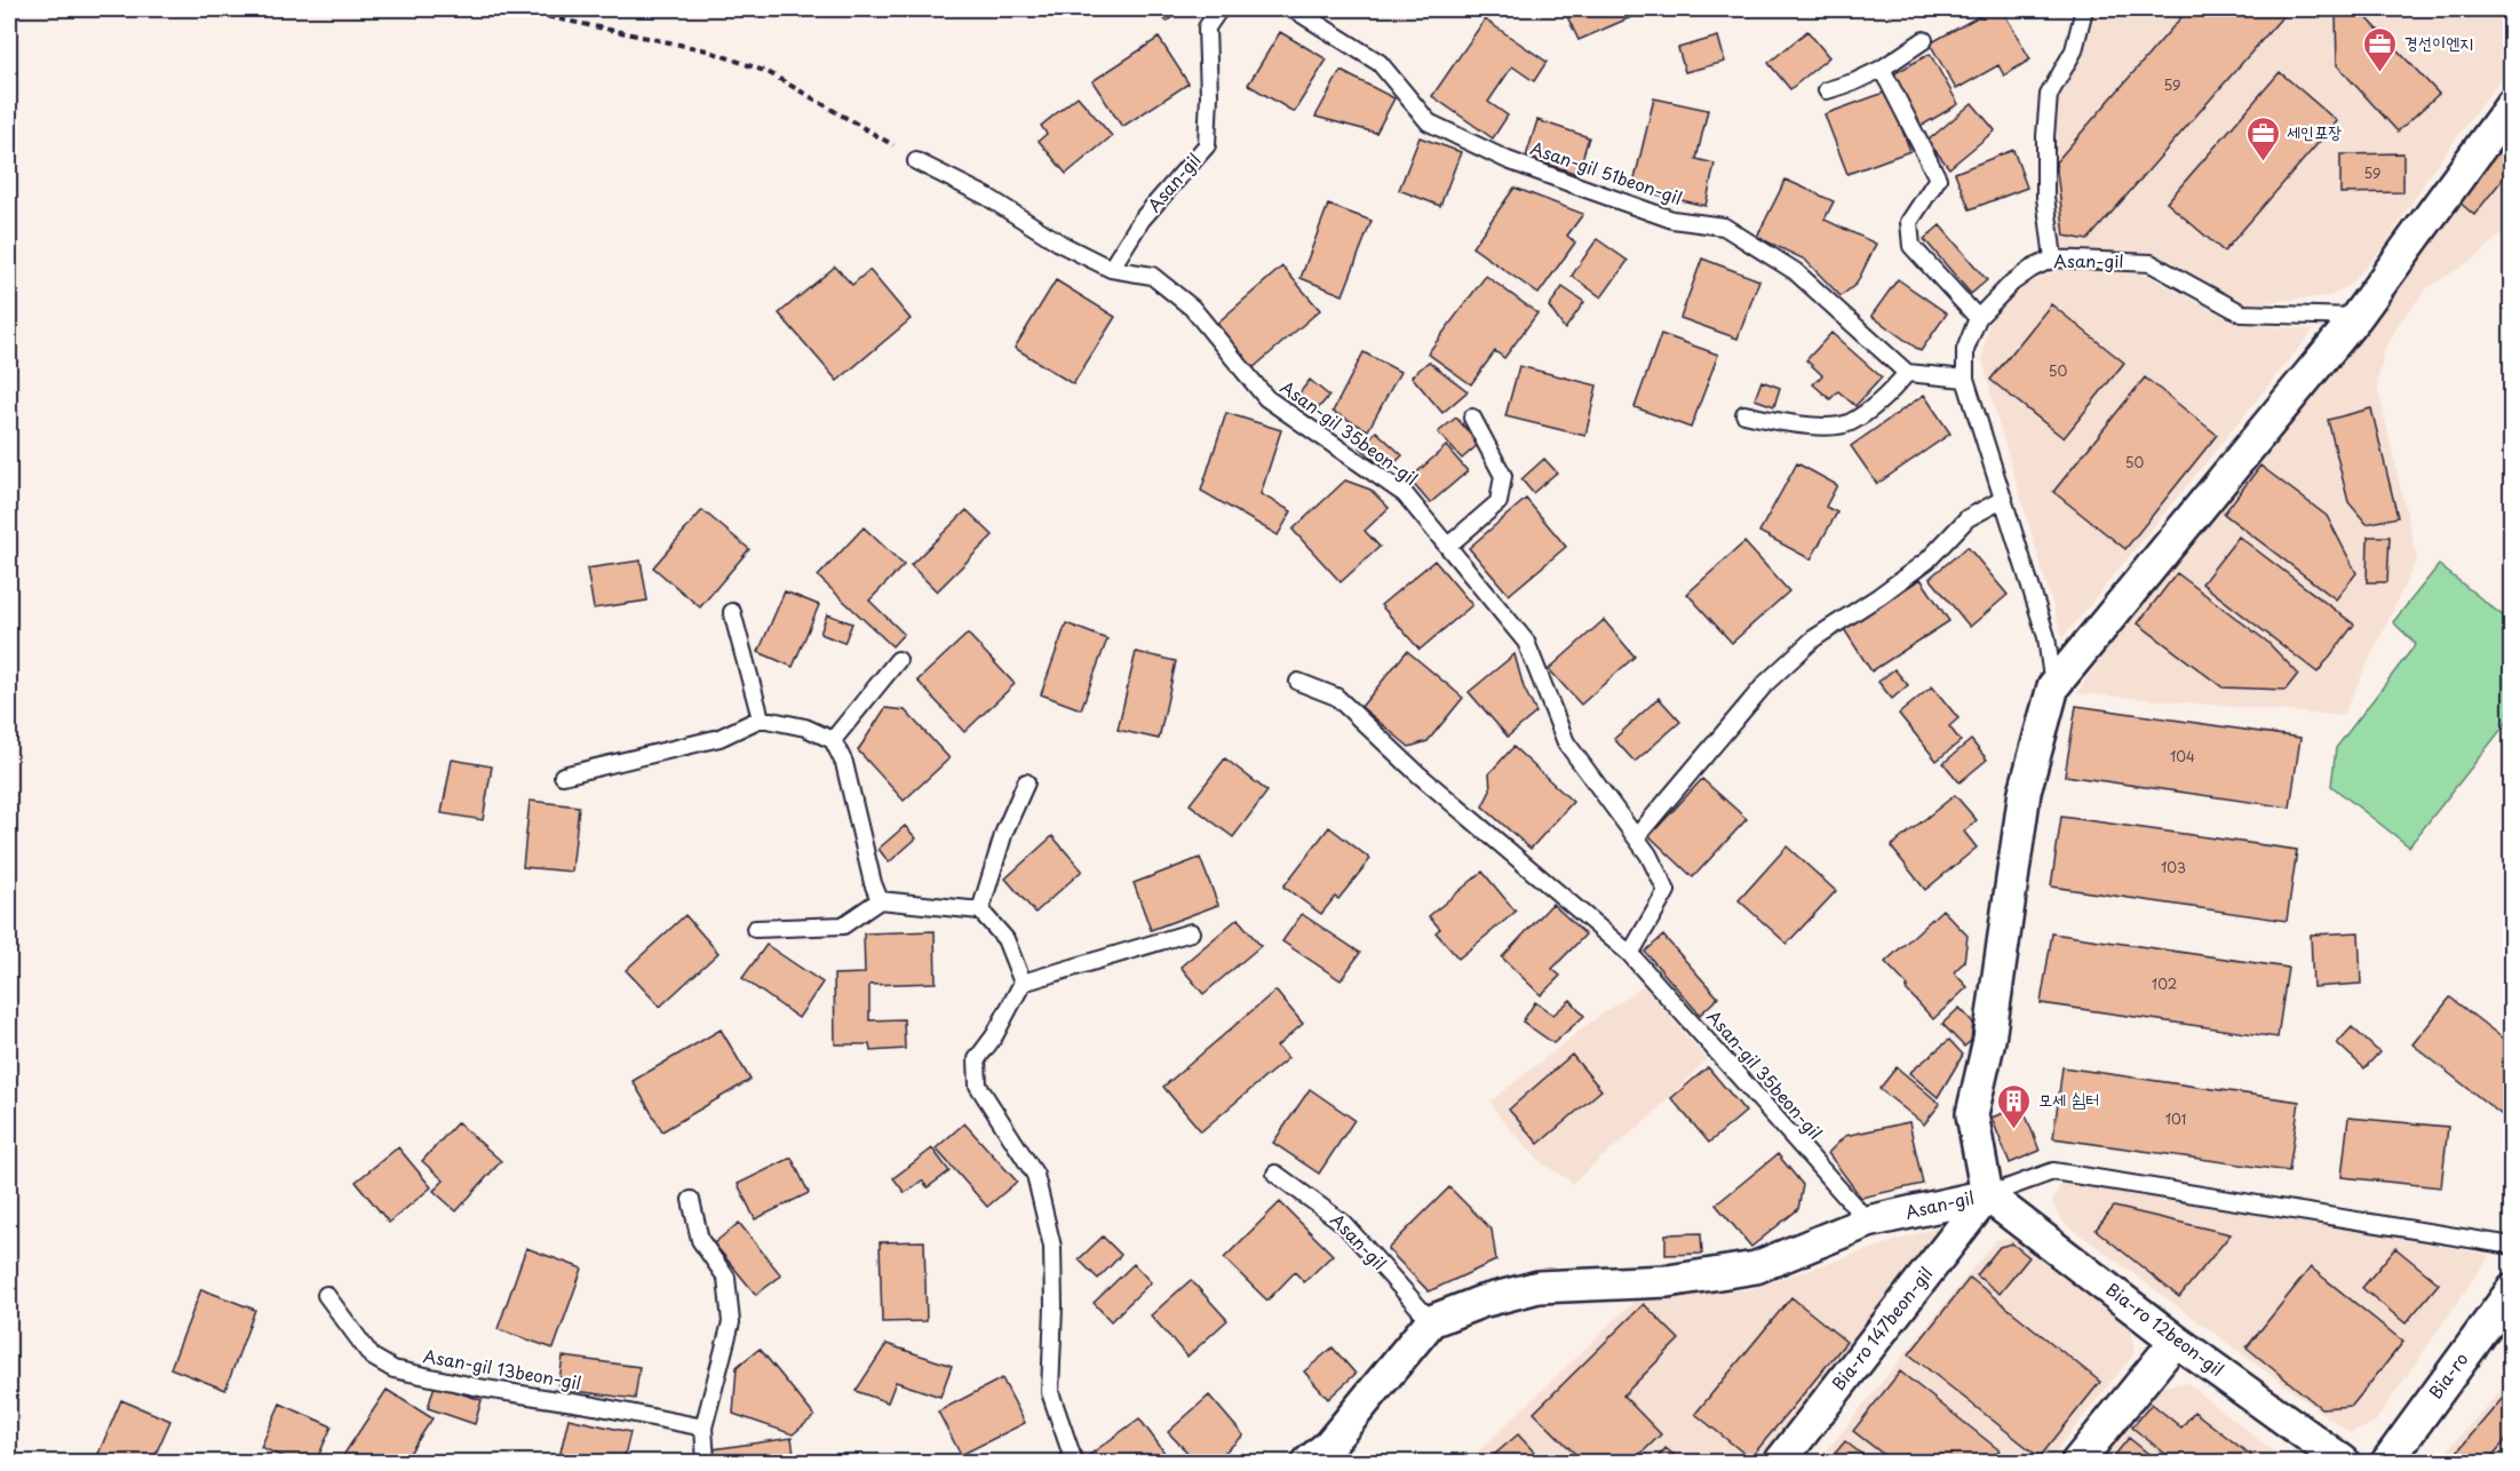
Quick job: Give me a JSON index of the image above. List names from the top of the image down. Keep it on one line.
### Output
{"streets":{"street":["Asan-gil","Bia-ro 147beon-gil","Bia-ro 12beon-gil","Bia-ro"],"lane":["Asan-gil 51beon-gil","Asan-gil 35beon-gil","Asan-gil 13beon-gil"]},"crossings":[["Asan-gil","Asan-gil 35beon-gil"],["Asan-gil","Bia-ro 147beon-gil"],["Asan-gil","Bia-ro 12beon-gil"],["Bia-ro 147beon-gil","Bia-ro 12beon-gil"]],"places":{"office":["경선이엔지","세인포장"],"building":["모세 쉼터"]},"house_numbers":["59","59","50","50","104","103","102","101"]}
